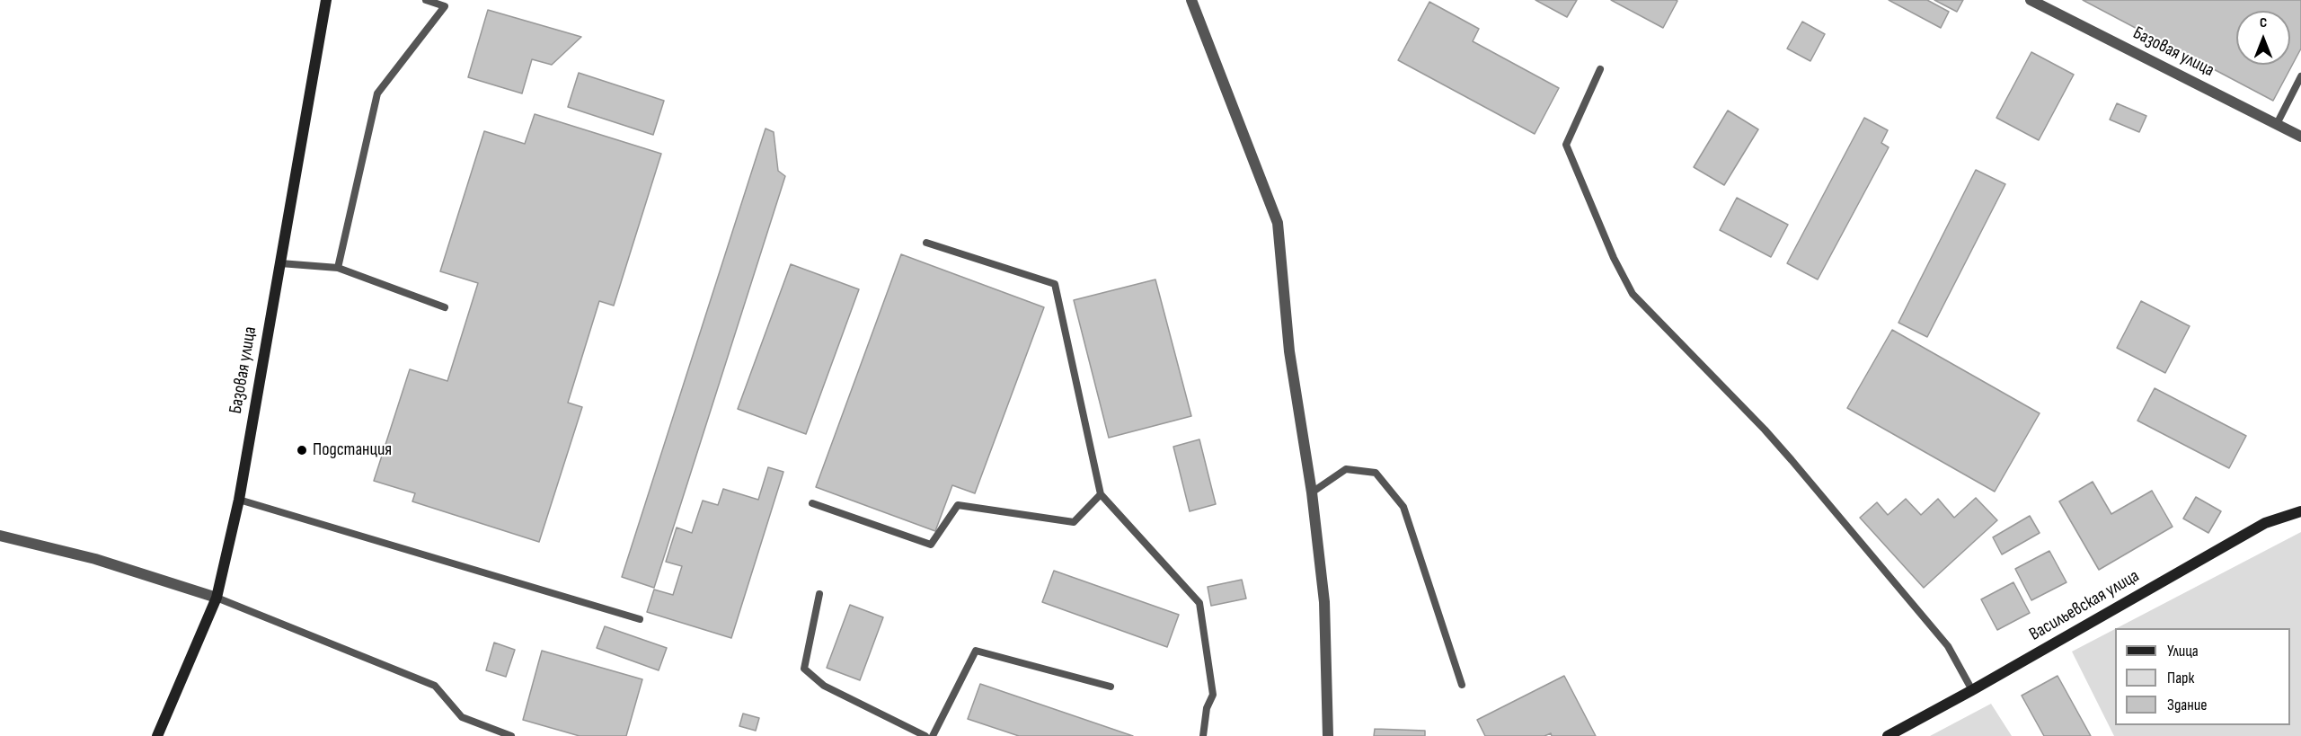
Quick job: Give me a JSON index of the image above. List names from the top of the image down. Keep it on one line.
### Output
{"streets":{"street":["Базовая улица","Васильевская улица"]},"places":["Подстанция"],"legend":["Улица","Парк","Здание"],"north":"top"}
